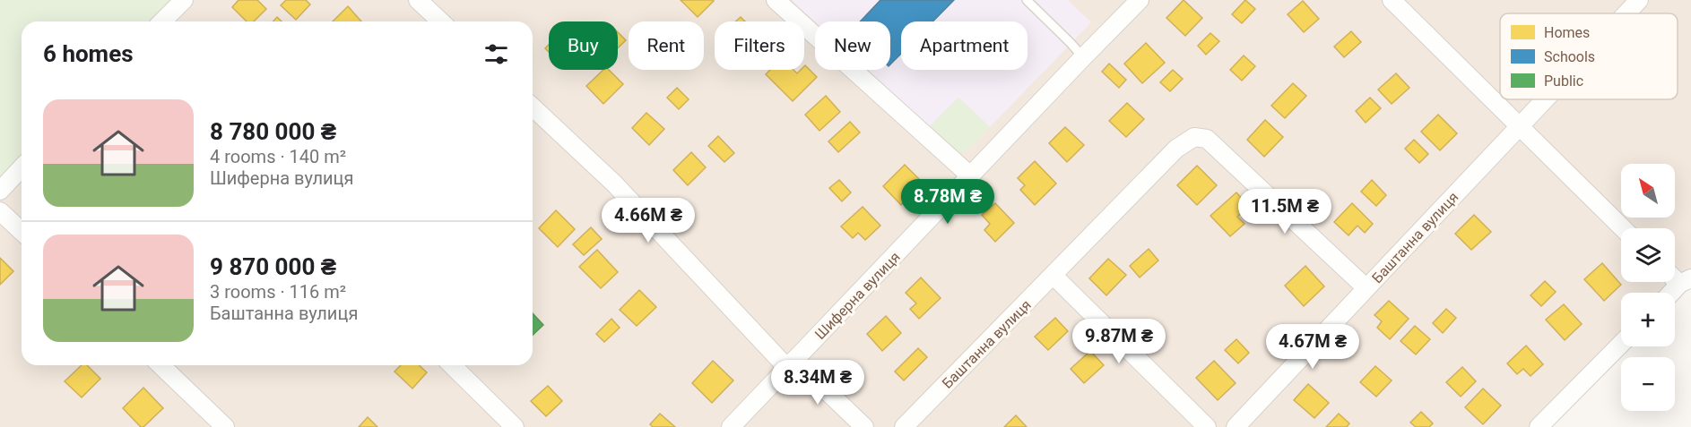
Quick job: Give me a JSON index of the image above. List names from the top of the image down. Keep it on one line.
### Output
{"streets":{"street":["Баштанна вулиця","Шиферна вулиця"]},"legend":["Homes","Schools","Public"],"north":"top left","page":{"chip":["Buy","Rent","Filters","New","Apartment"],"heading":"6 homes","list":[{"name":"8 780 000 ₴","note":"4 rooms · 140 m² · Шиферна вулиця"},{"name":"9 870 000 ₴","note":"3 rooms · 116 m² · Баштанна вулиця"}],"map_buttons":["+","−"],"price":["8.78M ₴","11.5M ₴","4.66M ₴","9.87M ₴","4.67M ₴","8.34M ₴"]}}
